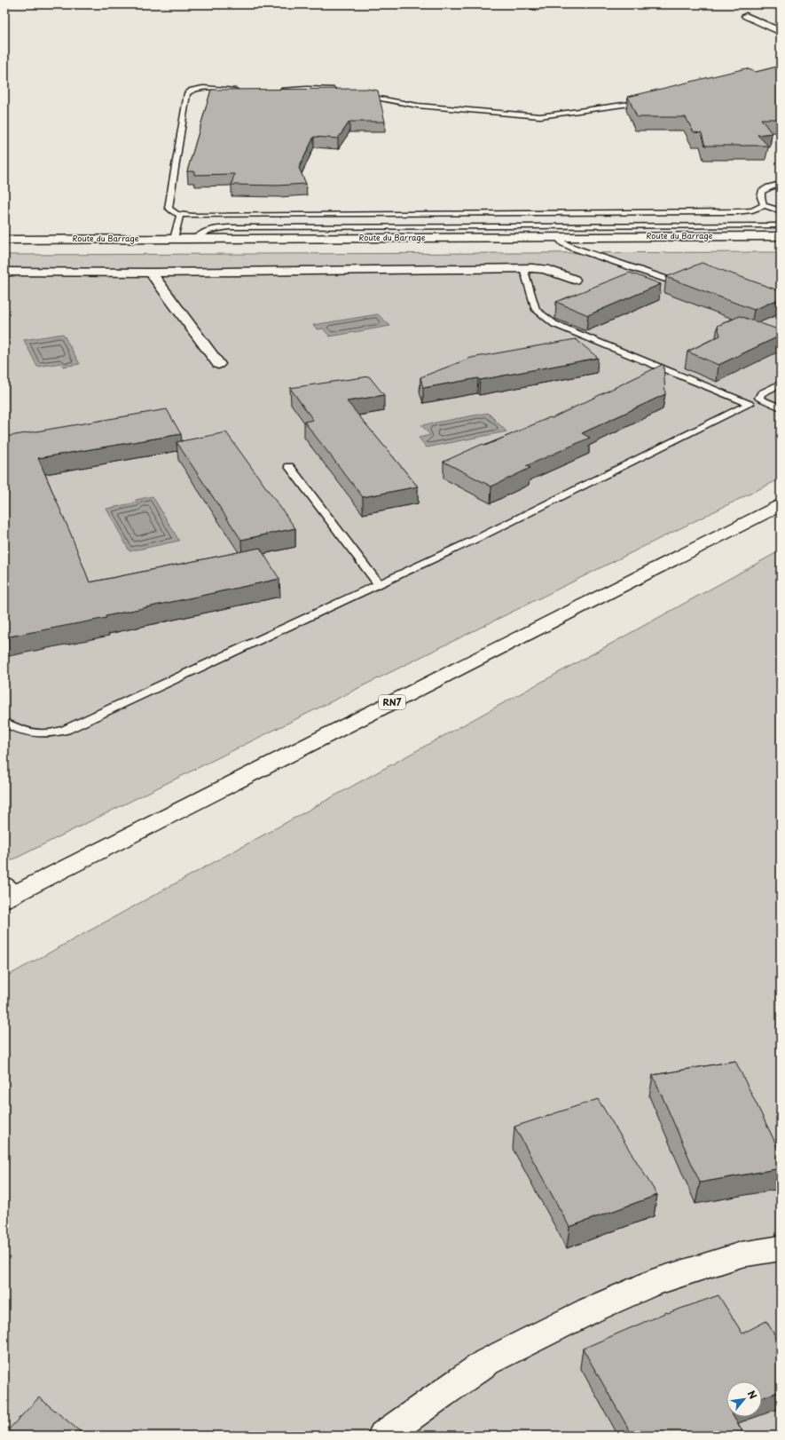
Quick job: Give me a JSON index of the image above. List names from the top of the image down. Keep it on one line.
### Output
{"streets":{"main road":["Route du Barrage","RN7"]},"north":"top right"}
